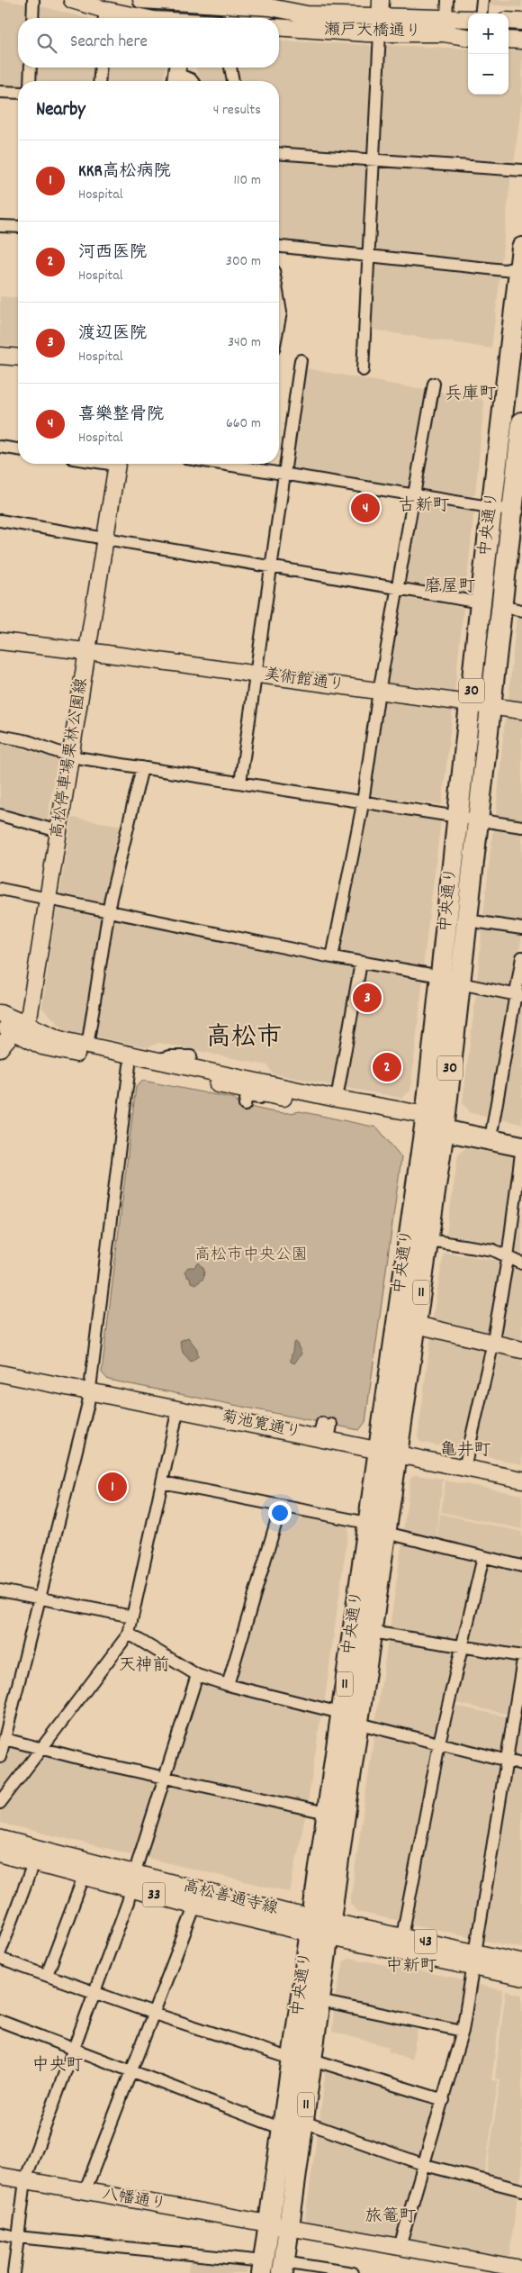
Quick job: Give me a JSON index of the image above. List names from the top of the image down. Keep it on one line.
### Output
{"streets":{"highway":["中央通り","30","11"],"main road":["33","高松善通寺線","43"],"street":["瀬戸大橋通り","美術館通り","高松停車場栗林公園線","菊池寛通り","八幡通り"]},"crossings":[["中央通り","美術館通り"],["中央通り","菊池寛通り"],["中央通り","高松善通寺線"],["中央通り","43"],["中央通り","八幡通り"],["美術館通り","高松停車場栗林公園線"],["高松善通寺線","43"]],"districts":["兵庫町","古新町","磨屋町","高松市","亀井町","天神前","中新町","中央町","旅篭町"],"parks":["高松市中央公園"],"page":{"map_buttons":["+","−"],"search":"Search here","heading":["Nearby","4 results"],"list":[{"mark":"1","name":"KKR高松病院","note":"Hospital","value":"110 m"},{"mark":"2","name":"河西医院","note":"Hospital","value":"300 m"},{"mark":"3","name":"渡辺医院","note":"Hospital","value":"340 m"},{"mark":"4","name":"喜樂整骨院","note":"Hospital","value":"660 m"}],"pins":["4","3","2","1"]}}
